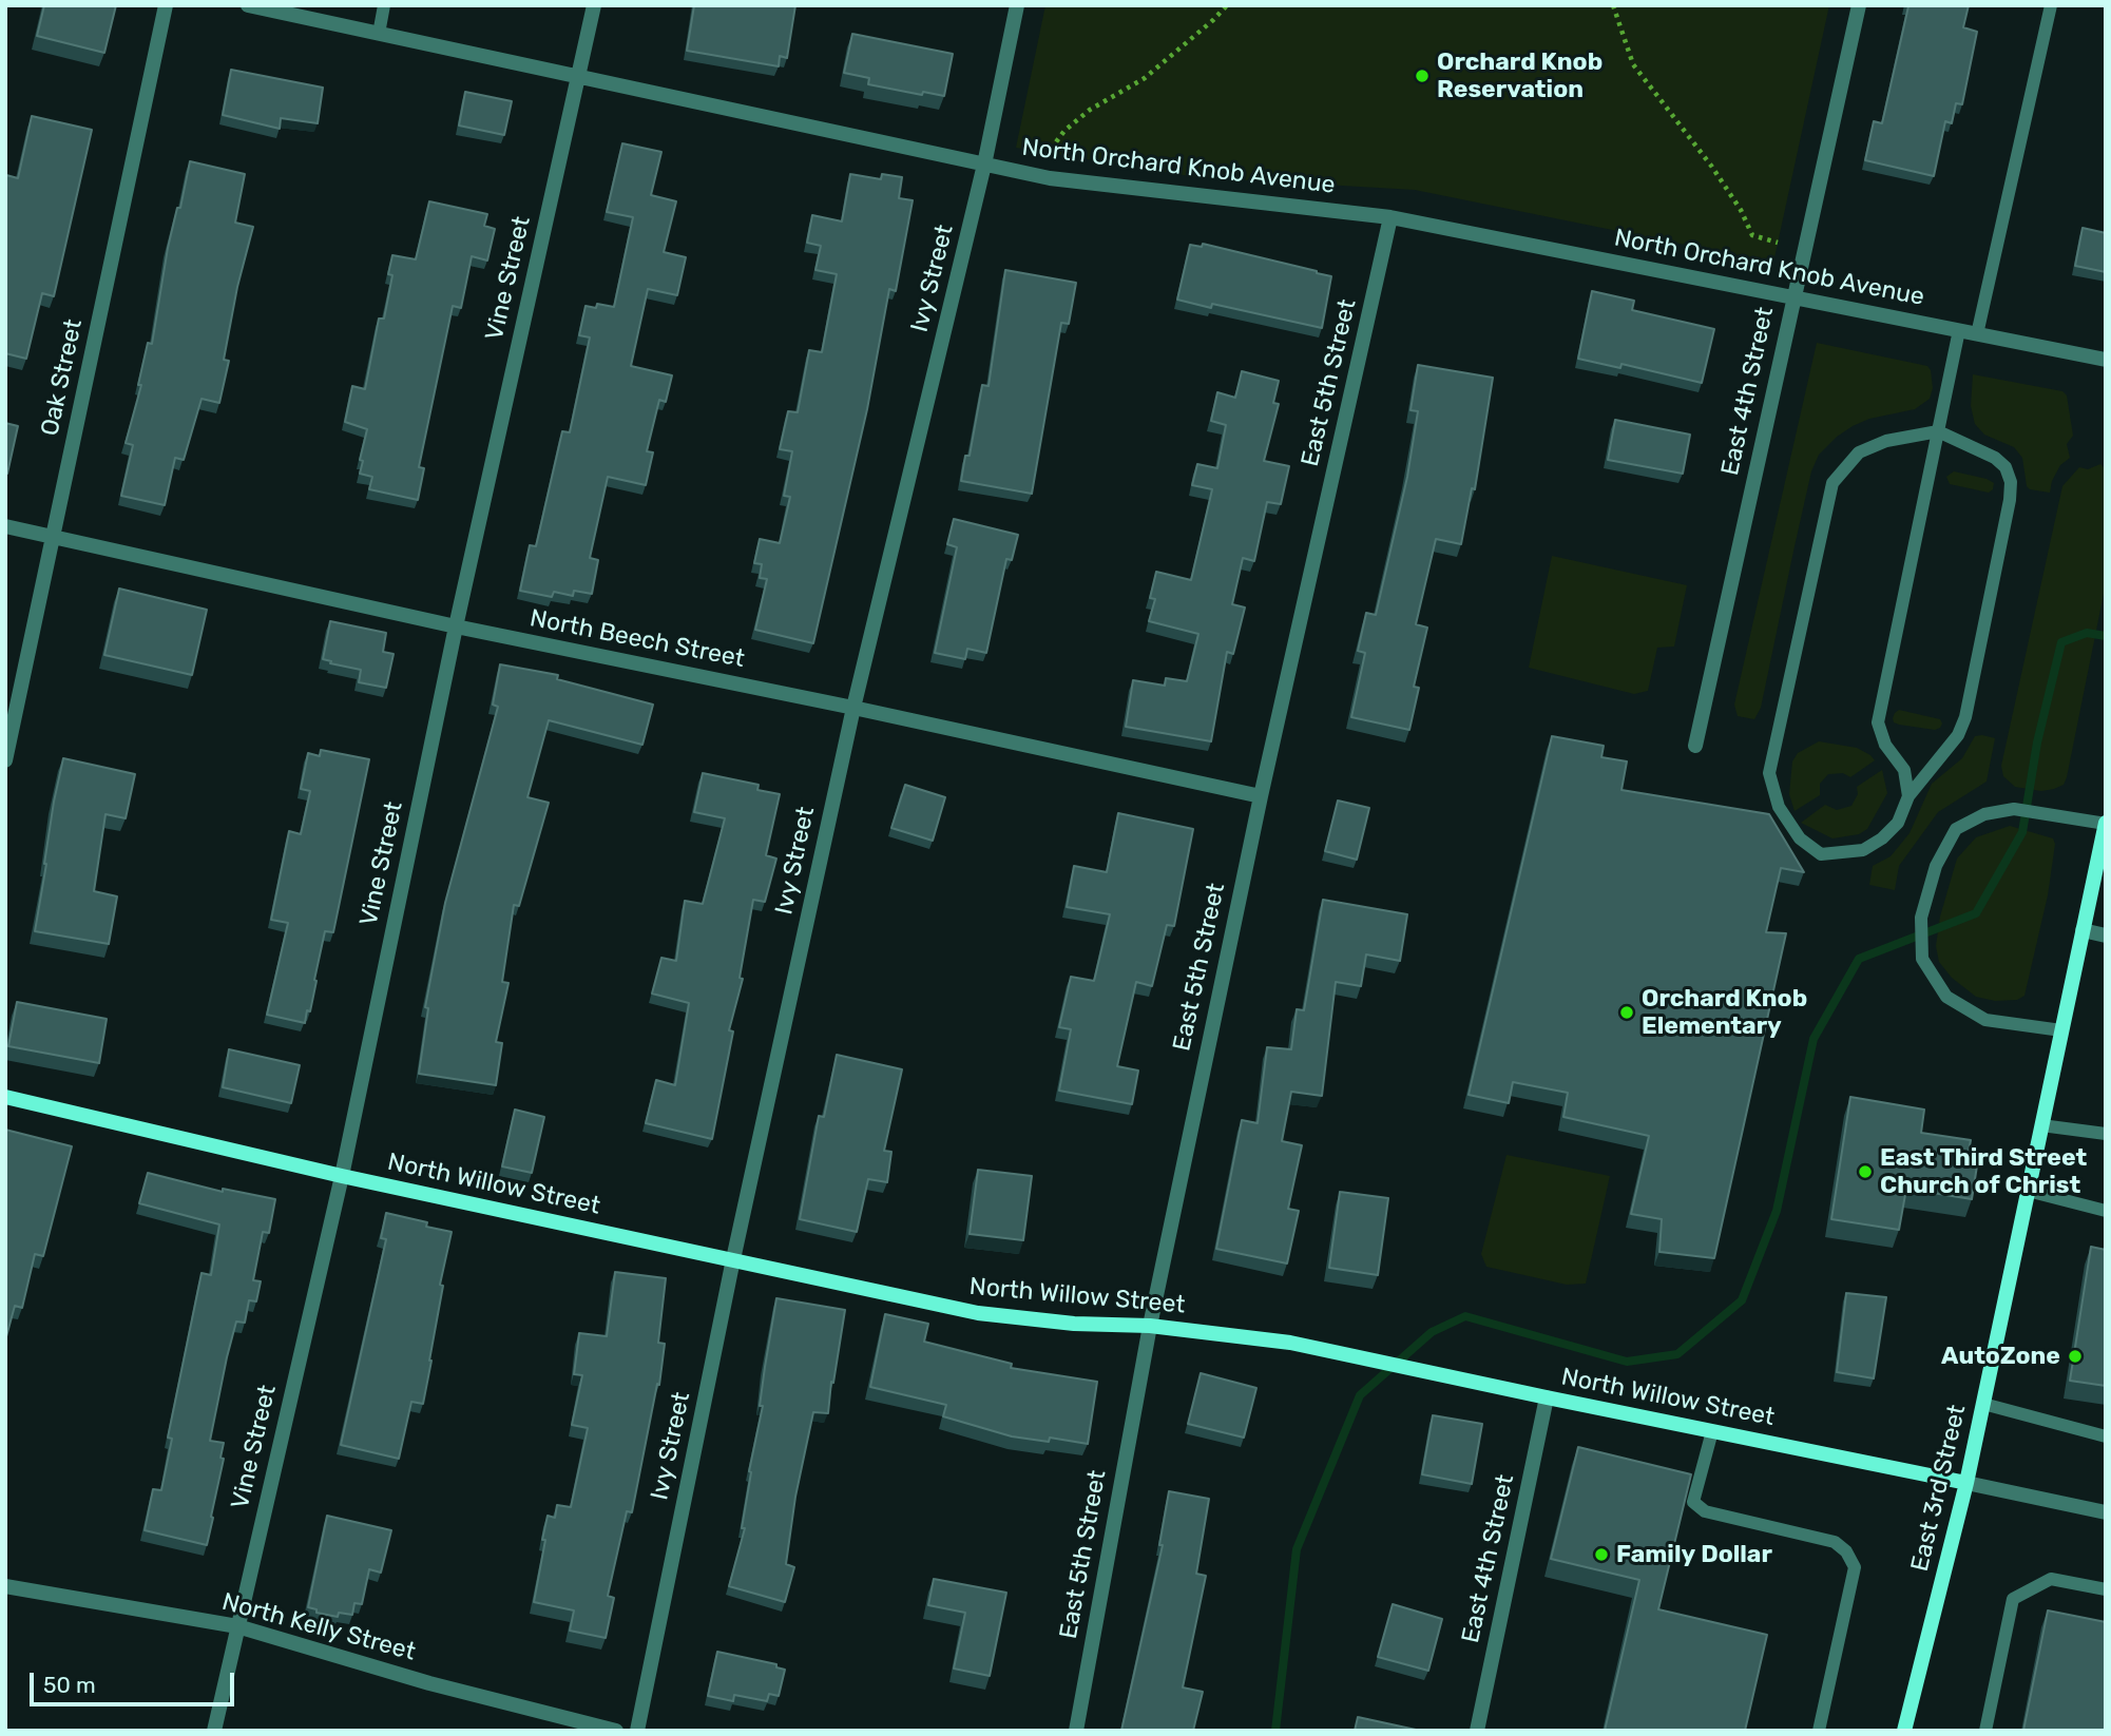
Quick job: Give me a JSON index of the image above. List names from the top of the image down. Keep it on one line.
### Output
{"streets":{"main road":["North Willow Street","East 3rd Street"],"street":["North Orchard Knob Avenue","Vine Street","Ivy Street","Oak Street","East 5th Street","East 4th Street","North Beech Street","North Kelly Street"]},"crossings":[["North Orchard Knob Avenue","Vine Street"],["North Orchard Knob Avenue","Ivy Street"],["North Orchard Knob Avenue","East 5th Street"],["North Orchard Knob Avenue","East 4th Street"],["Vine Street","North Beech Street"],["Vine Street","North Willow Street"],["Vine Street","North Kelly Street"],["Ivy Street","North Beech Street"],["Ivy Street","North Willow Street"],["Oak Street","North Beech Street"],["East 5th Street","North Beech Street"],["East 5th Street","North Willow Street"],["East 4th Street","North Willow Street"],["North Willow Street","East 3rd Street"]],"places":["Orchard Knob Reservation","Orchard Knob Elementary","East Third Street Church of Christ","AutoZone","Family Dollar"],"scale_bar":"50 m"}
